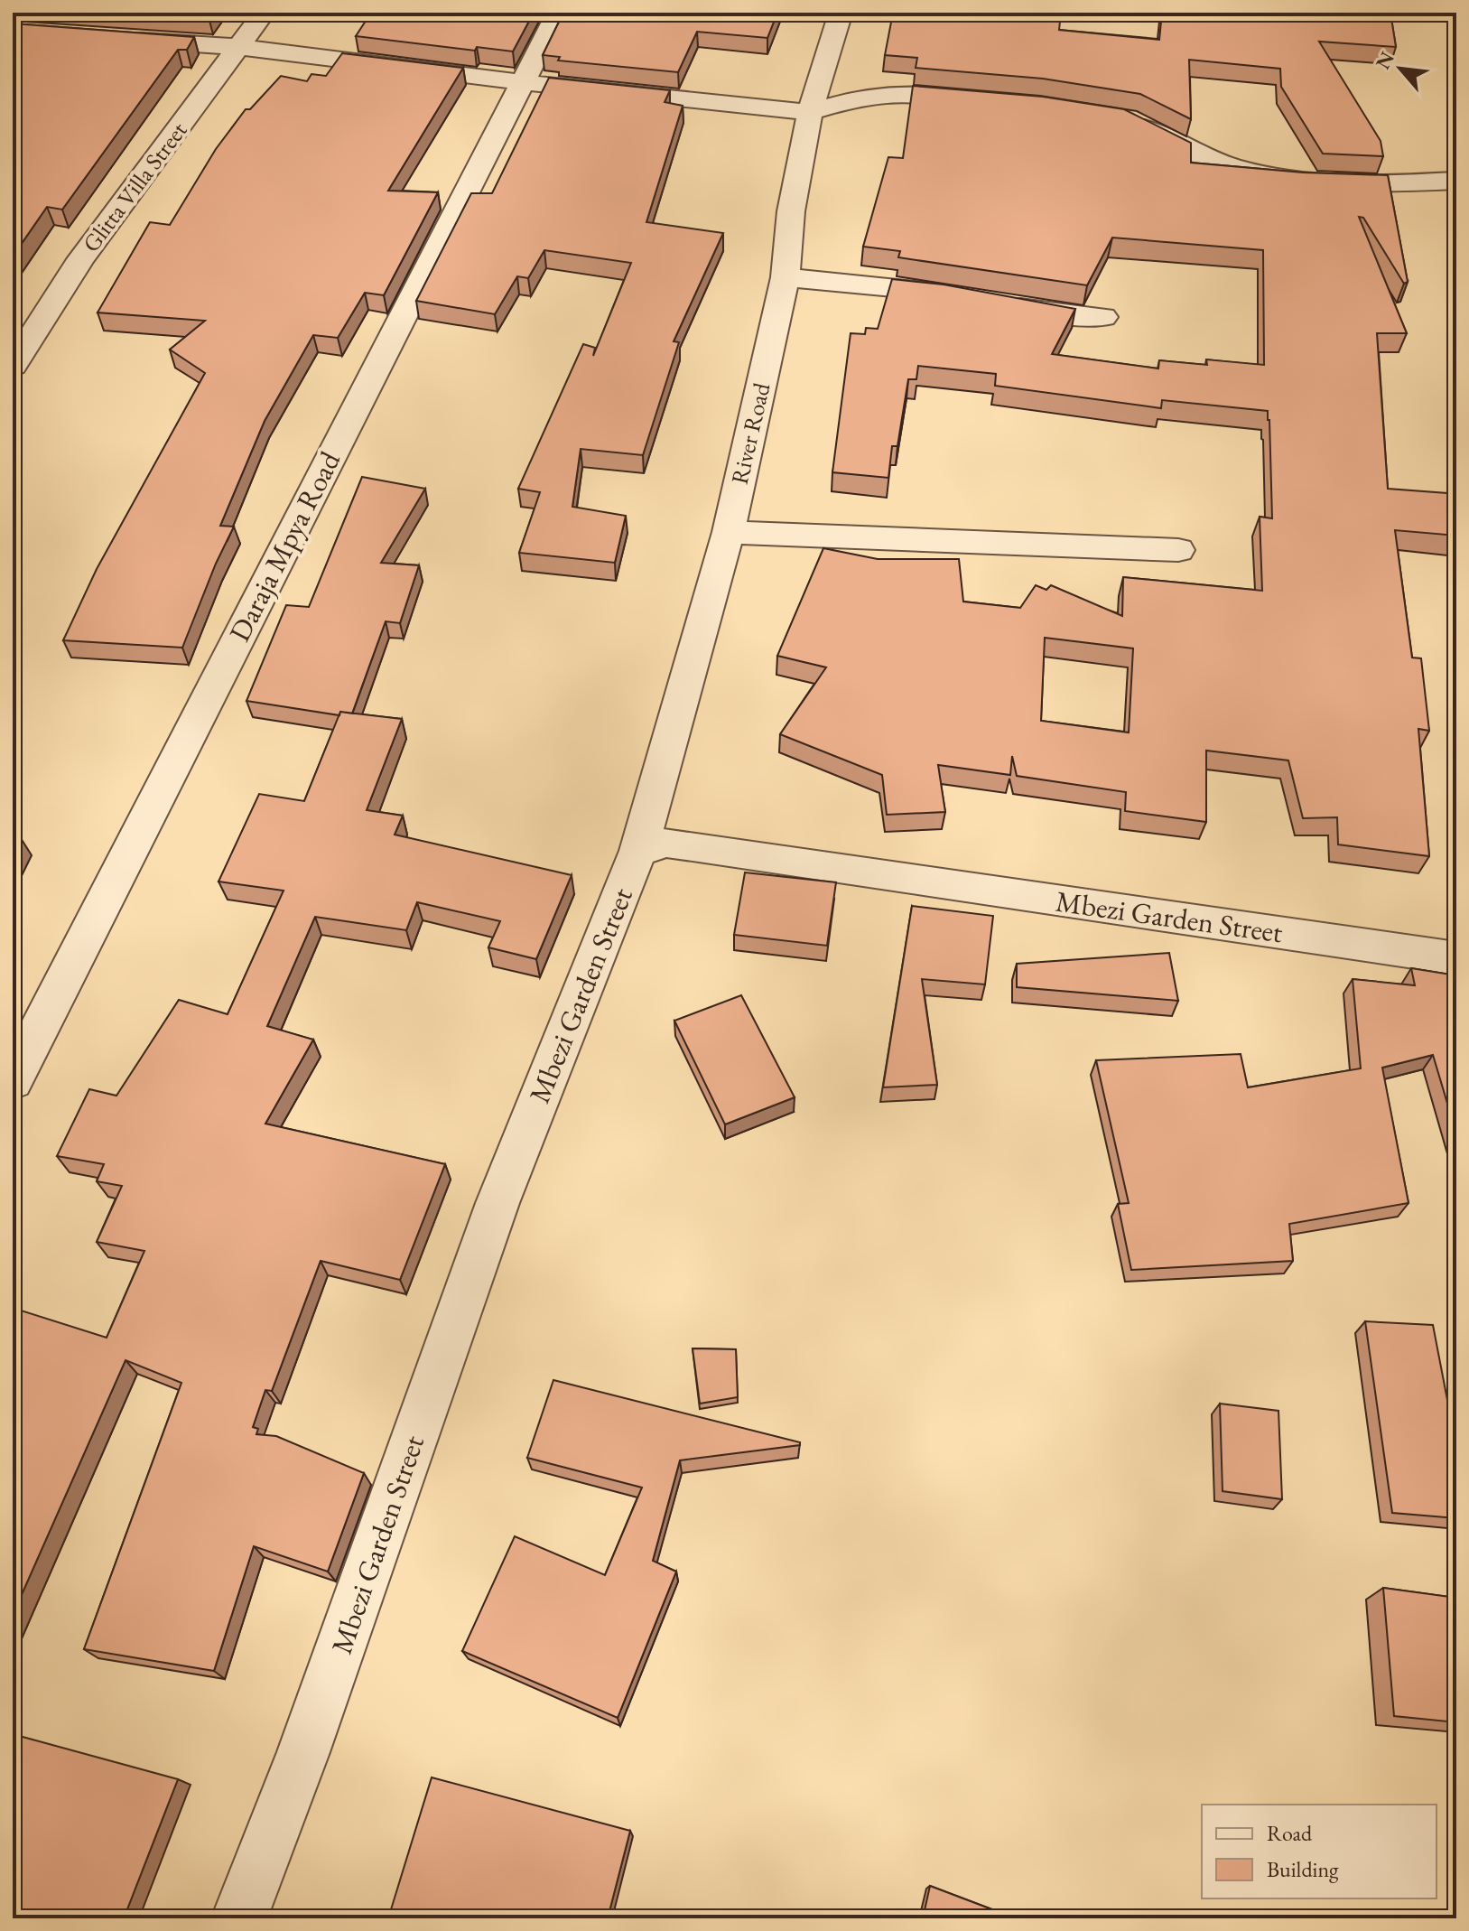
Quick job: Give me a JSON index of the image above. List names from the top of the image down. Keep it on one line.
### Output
{"streets":{"street":["Glitta Villa Street","River Road","Daraja Mpya Road","Mbezi Garden Street"]},"crossings":[["River Road","Mbezi Garden Street"]],"legend":["Road","Building"],"north":"top left"}
